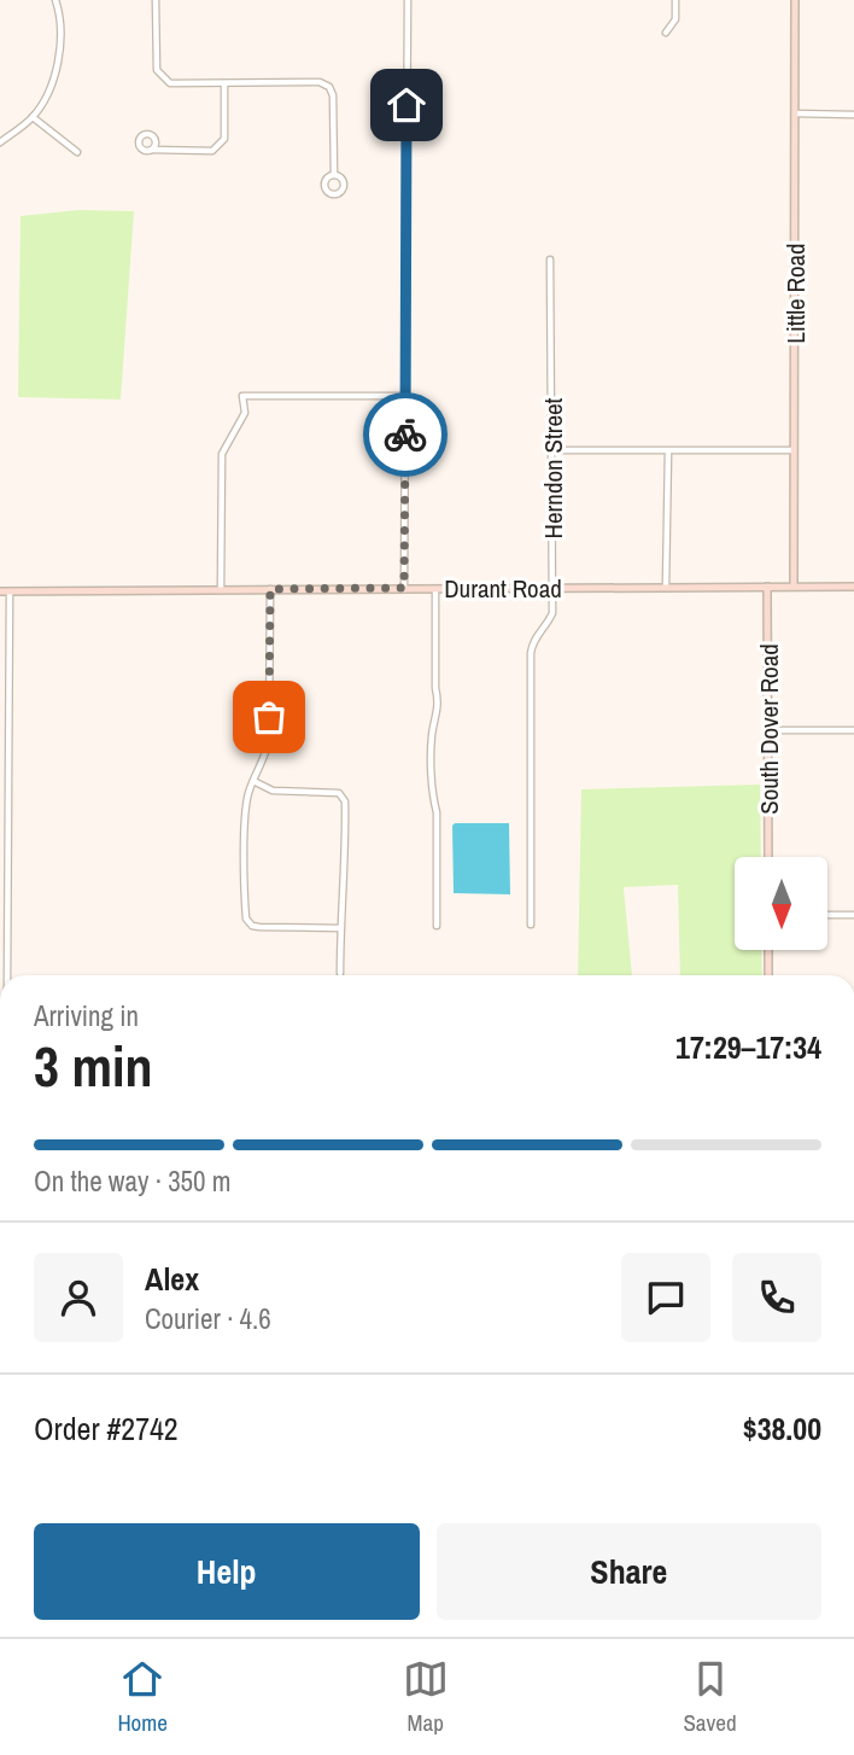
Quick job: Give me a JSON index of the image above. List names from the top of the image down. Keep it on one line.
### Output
{"streets":{"street":["Little Road","Herndon Street","Durant Road","South Dover Road"]},"crossings":[["Little Road","Durant Road"],["Herndon Street","Durant Road"],["Durant Road","South Dover Road"]],"north":"bottom","page":{"heading":["3 min","Arriving in","17:29–17:34"],"panel":["Alex","Courier · 4.6","Order #2742","$38.00"],"bar":"On the way · 350 m","buttons":["Help","Share"],"tabs":["Home","Map","Saved"]}}
